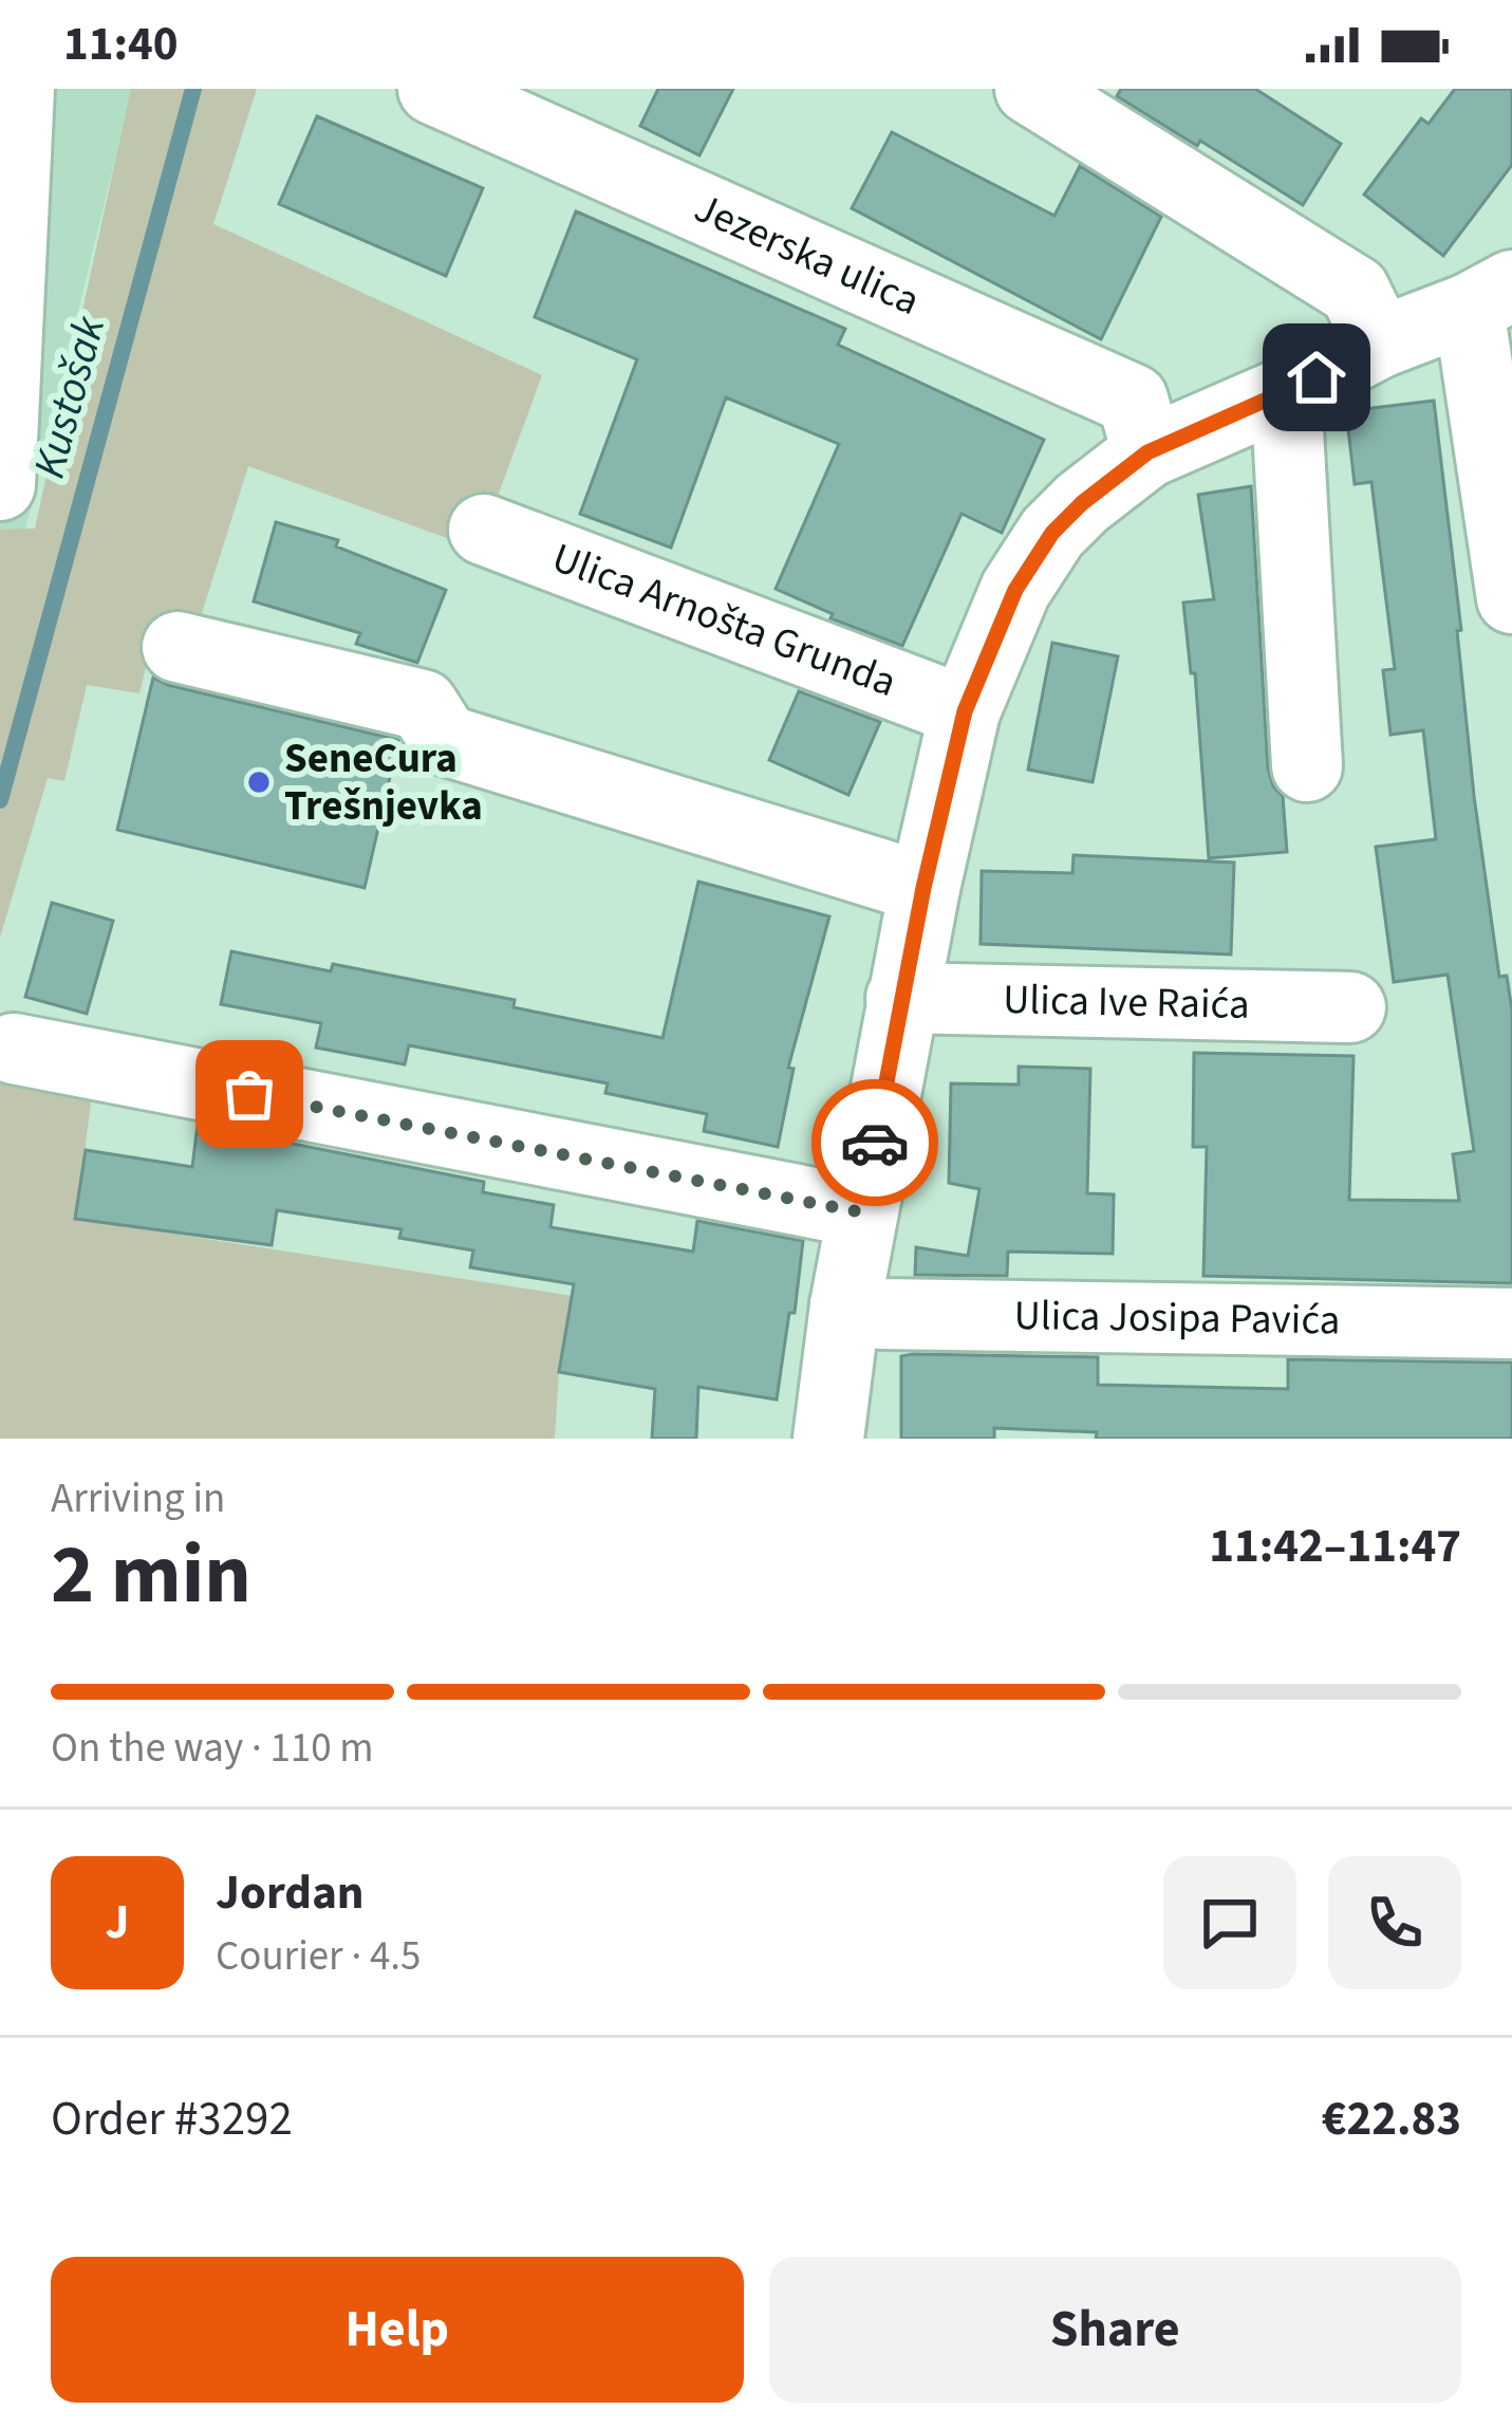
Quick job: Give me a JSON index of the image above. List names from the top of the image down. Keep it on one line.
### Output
{"streets":{"street":["Jezerska ulica","Ulica Arnošta Grunda","Ulica Ive Raića","Ulica Josipa Pavića"]},"water":["Kustošak"],"places":["SeneCura Trešnjevka"],"page":{"status":"11:40","heading":["2 min","Arriving in","11:42–11:47"],"panel":["Jordan","Courier · 4.5","Order #3292","€22.83"],"bar":"On the way · 110 m","round":"J","buttons":["Help","Share"]}}
